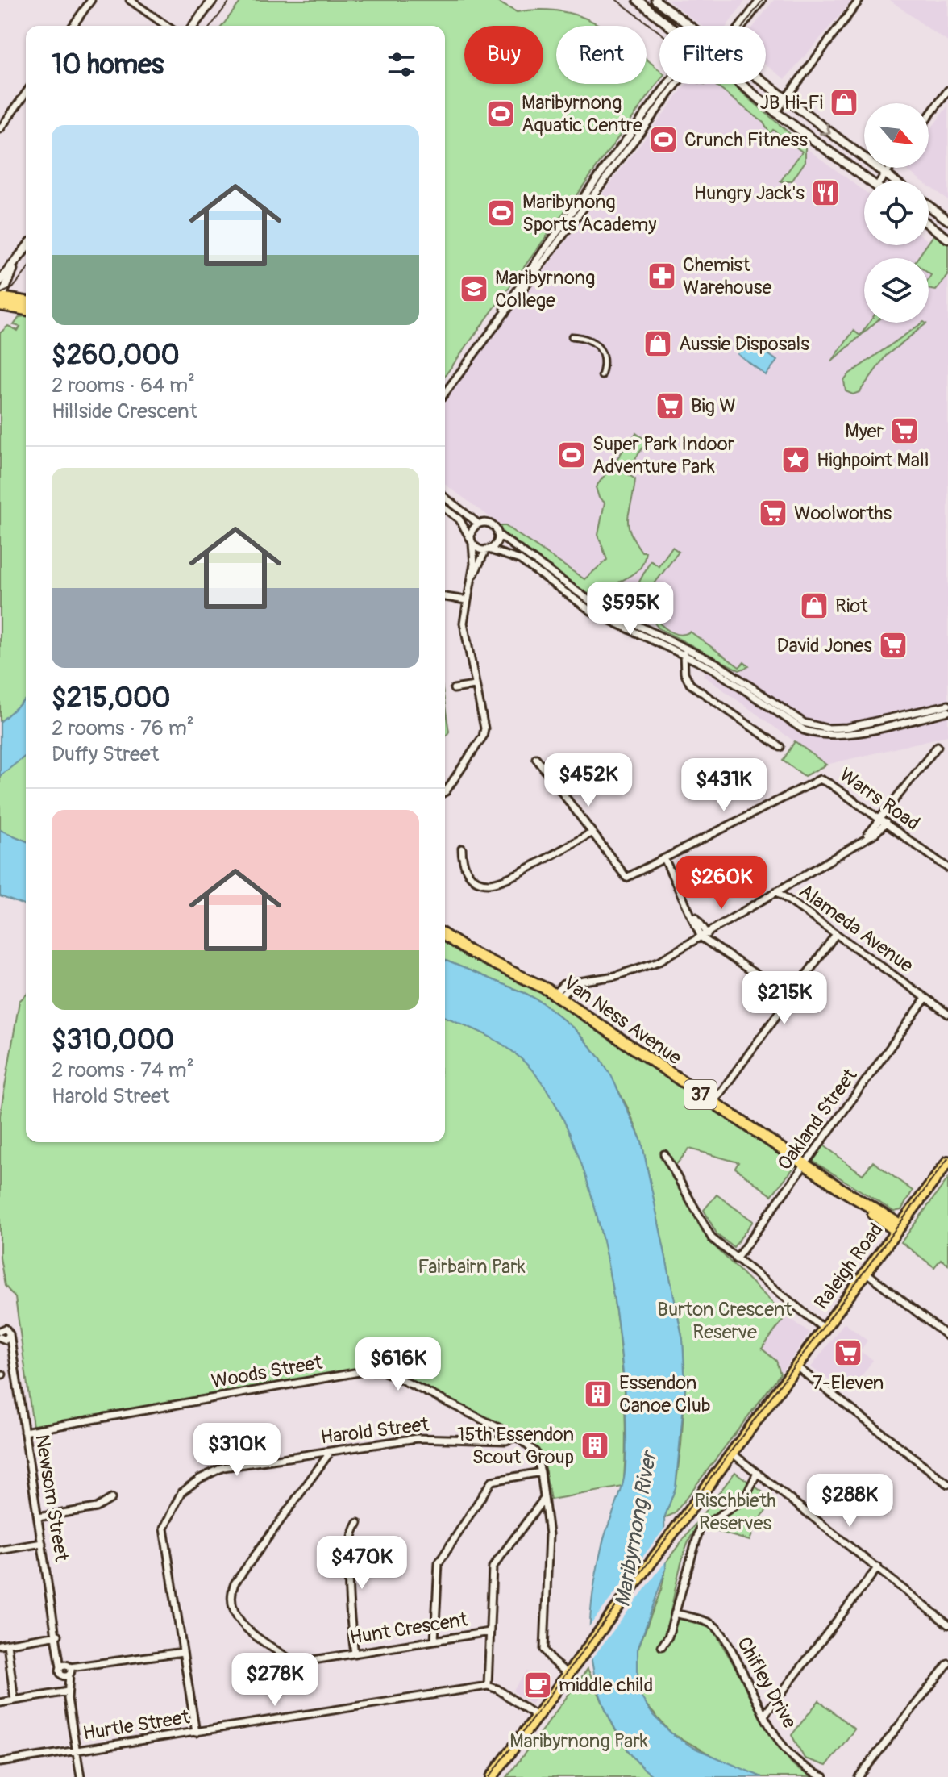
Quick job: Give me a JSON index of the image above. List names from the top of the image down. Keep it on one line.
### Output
{"streets":{"main road":["Van Ness Avenue","37","Raleigh Road"],"street":["Warrs Road","Alameda Avenue","Oakland Street","Woods Street","Harold Street","Newsom Street","Hunt Crescent","Chifley Drive","Hurtle Street"]},"crossings":[["Alameda Avenue","Oakland Street"],["Van Ness Avenue","Oakland Street"],["Van Ness Avenue","Raleigh Road"],["Raleigh Road","Woods Street"],["Woods Street","Harold Street"],["Woods Street","Newsom Street"],["Harold Street","Hunt Crescent"],["Harold Street","Hurtle Street"]],"water":["Maribyrnong River"],"parks":["Fairbairn Park","Burton Crescent Reserve","Rischbieth Reserves","Maribyrnong Park"],"places":{"shop":["JB Hi-Fi","Aussie Disposals","Riot"],"sports":["Maribyrnong Aquatic Centre","Crunch Fitness","Maribynong Sports Academy","Super Park Indoor Adventure Park"],"restaurant":["Hungry Jack's"],"pharmacy":["Chemist Warehouse"],"school or university":["Maribyrnong College"],"supermarket":["Big W","Myer","Woolworths","David Jones","7-Eleven"],"place":["Highpoint Mall"],"building":["Essendon Canoe Club","15th Essendon Scout Group"],"cafe":["middle child"]},"north":"bottom right","page":{"chip":["Buy","Rent","Filters"],"heading":"10 homes","list":[{"name":"$260,000","note":"2 rooms · 64 m² · Hillside Crescent"},{"name":"$215,000","note":"2 rooms · 76 m² · Duffy Street"},{"name":"$310,000","note":"2 rooms · 74 m² · Harold Street"}],"price":["$595K","$452K","$431K","$260K","$215K","$616K","$310K","$288K","$470K","$278K"]}}
